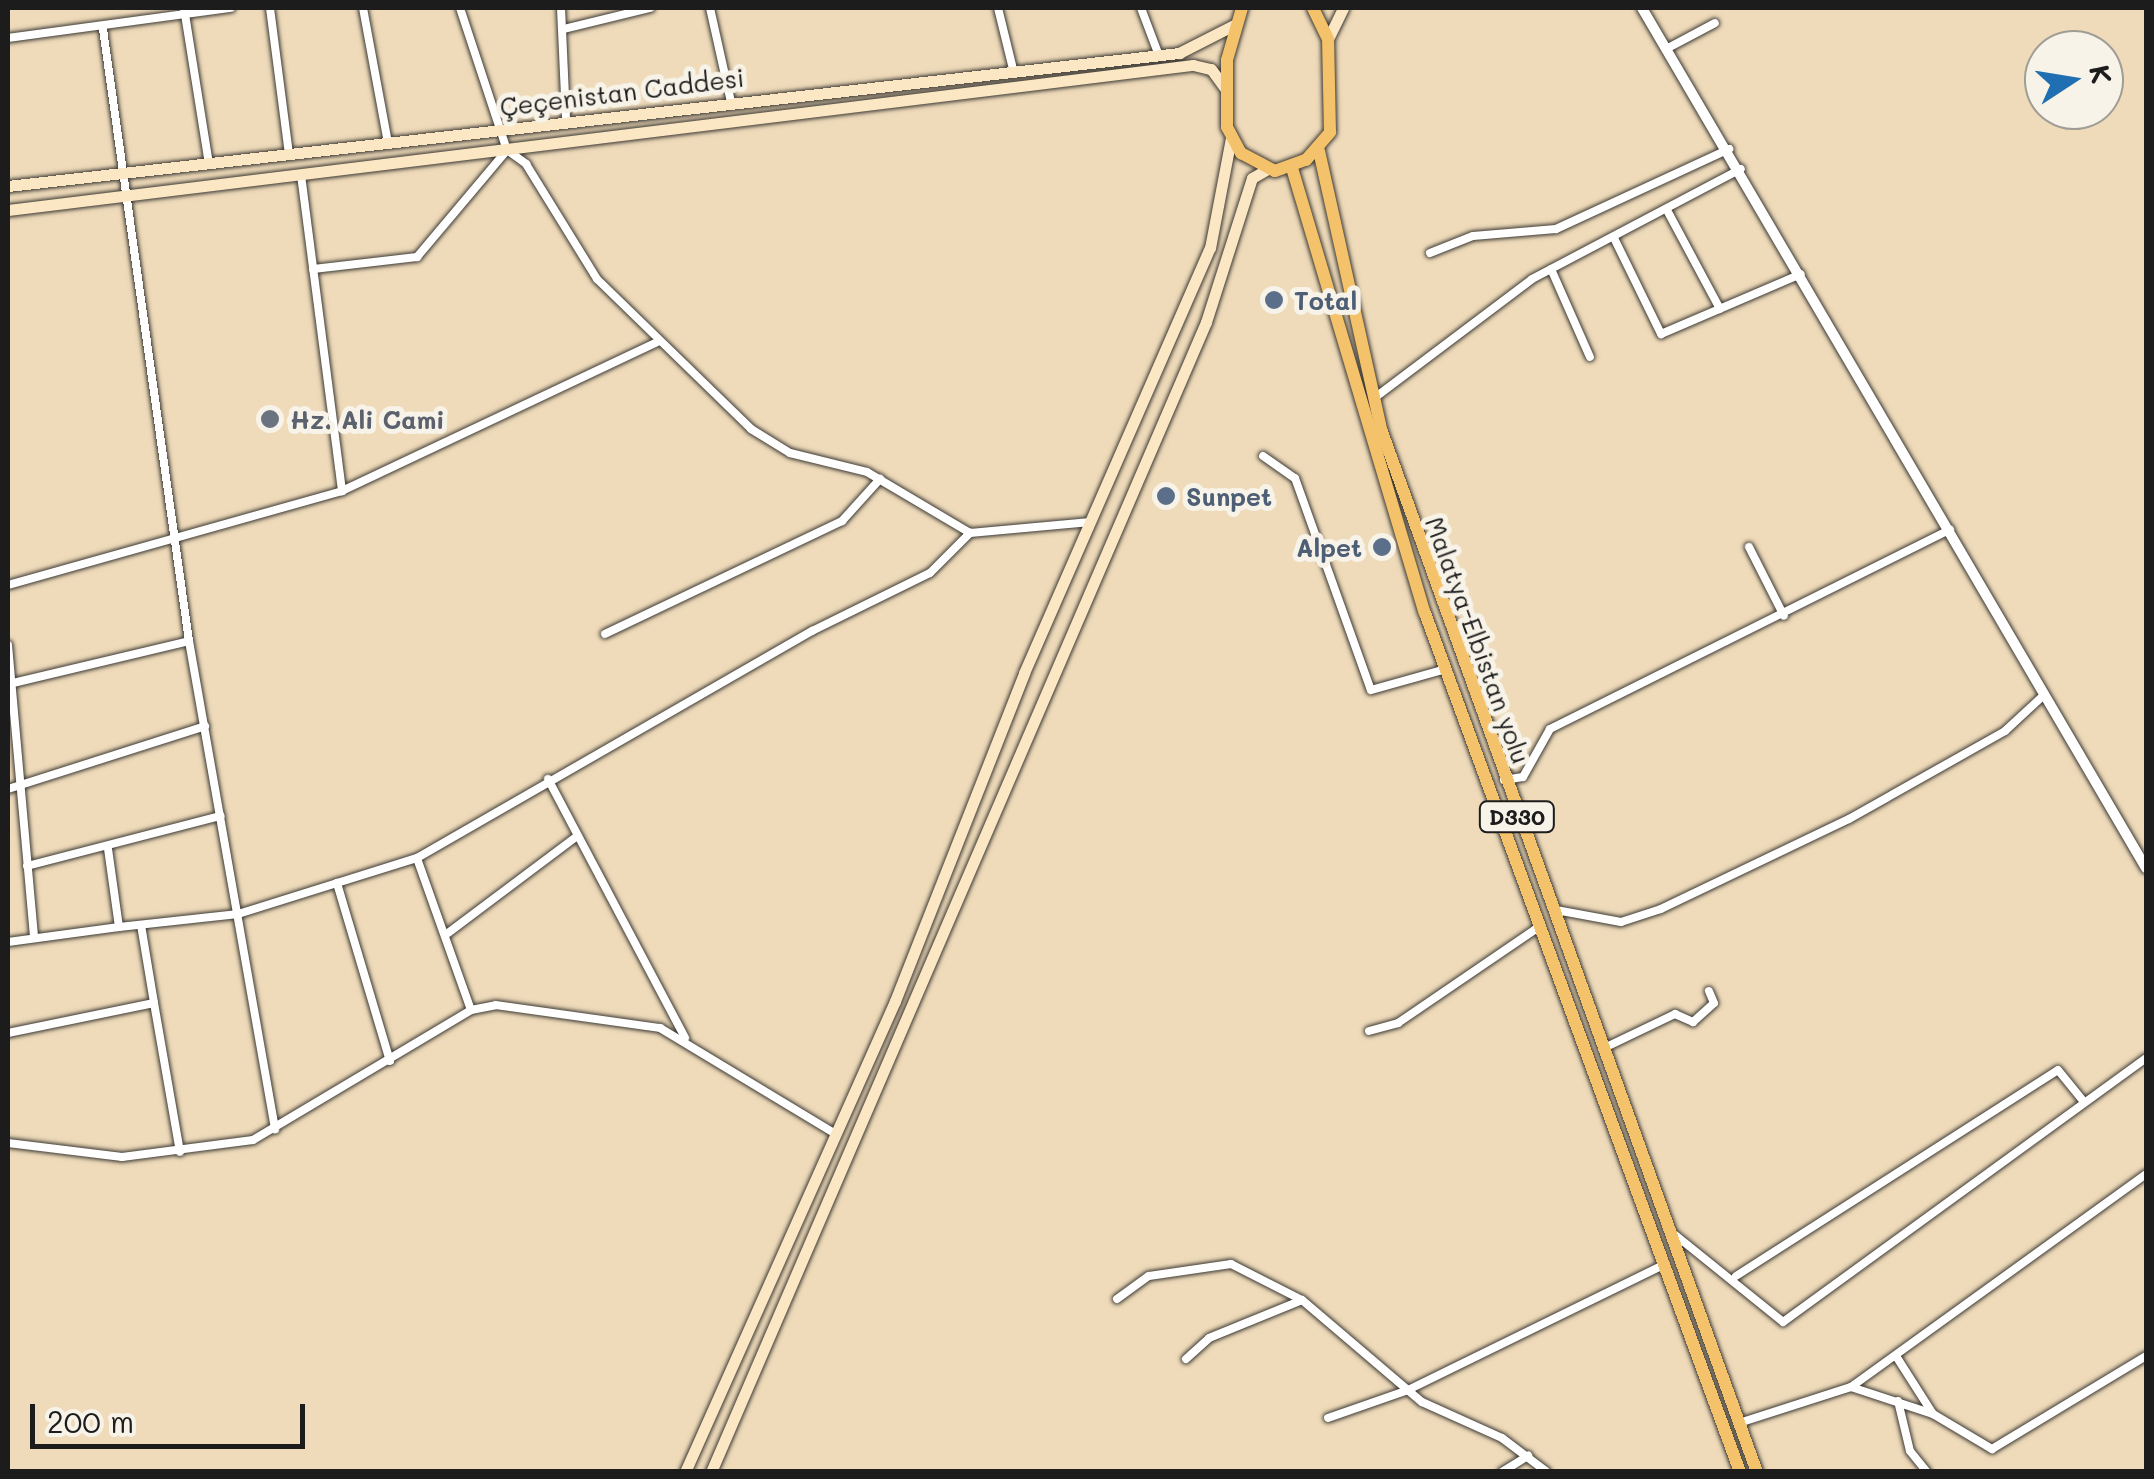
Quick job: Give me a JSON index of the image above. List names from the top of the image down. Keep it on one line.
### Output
{"streets":{"main road":["Çeçenistan Caddesi","Malatya-Elbistan yolu","D330"]},"places":["Total","Hz. Ali Cami","Sunpet","Alpet"],"scale_bar":"200 m","north":"right"}
